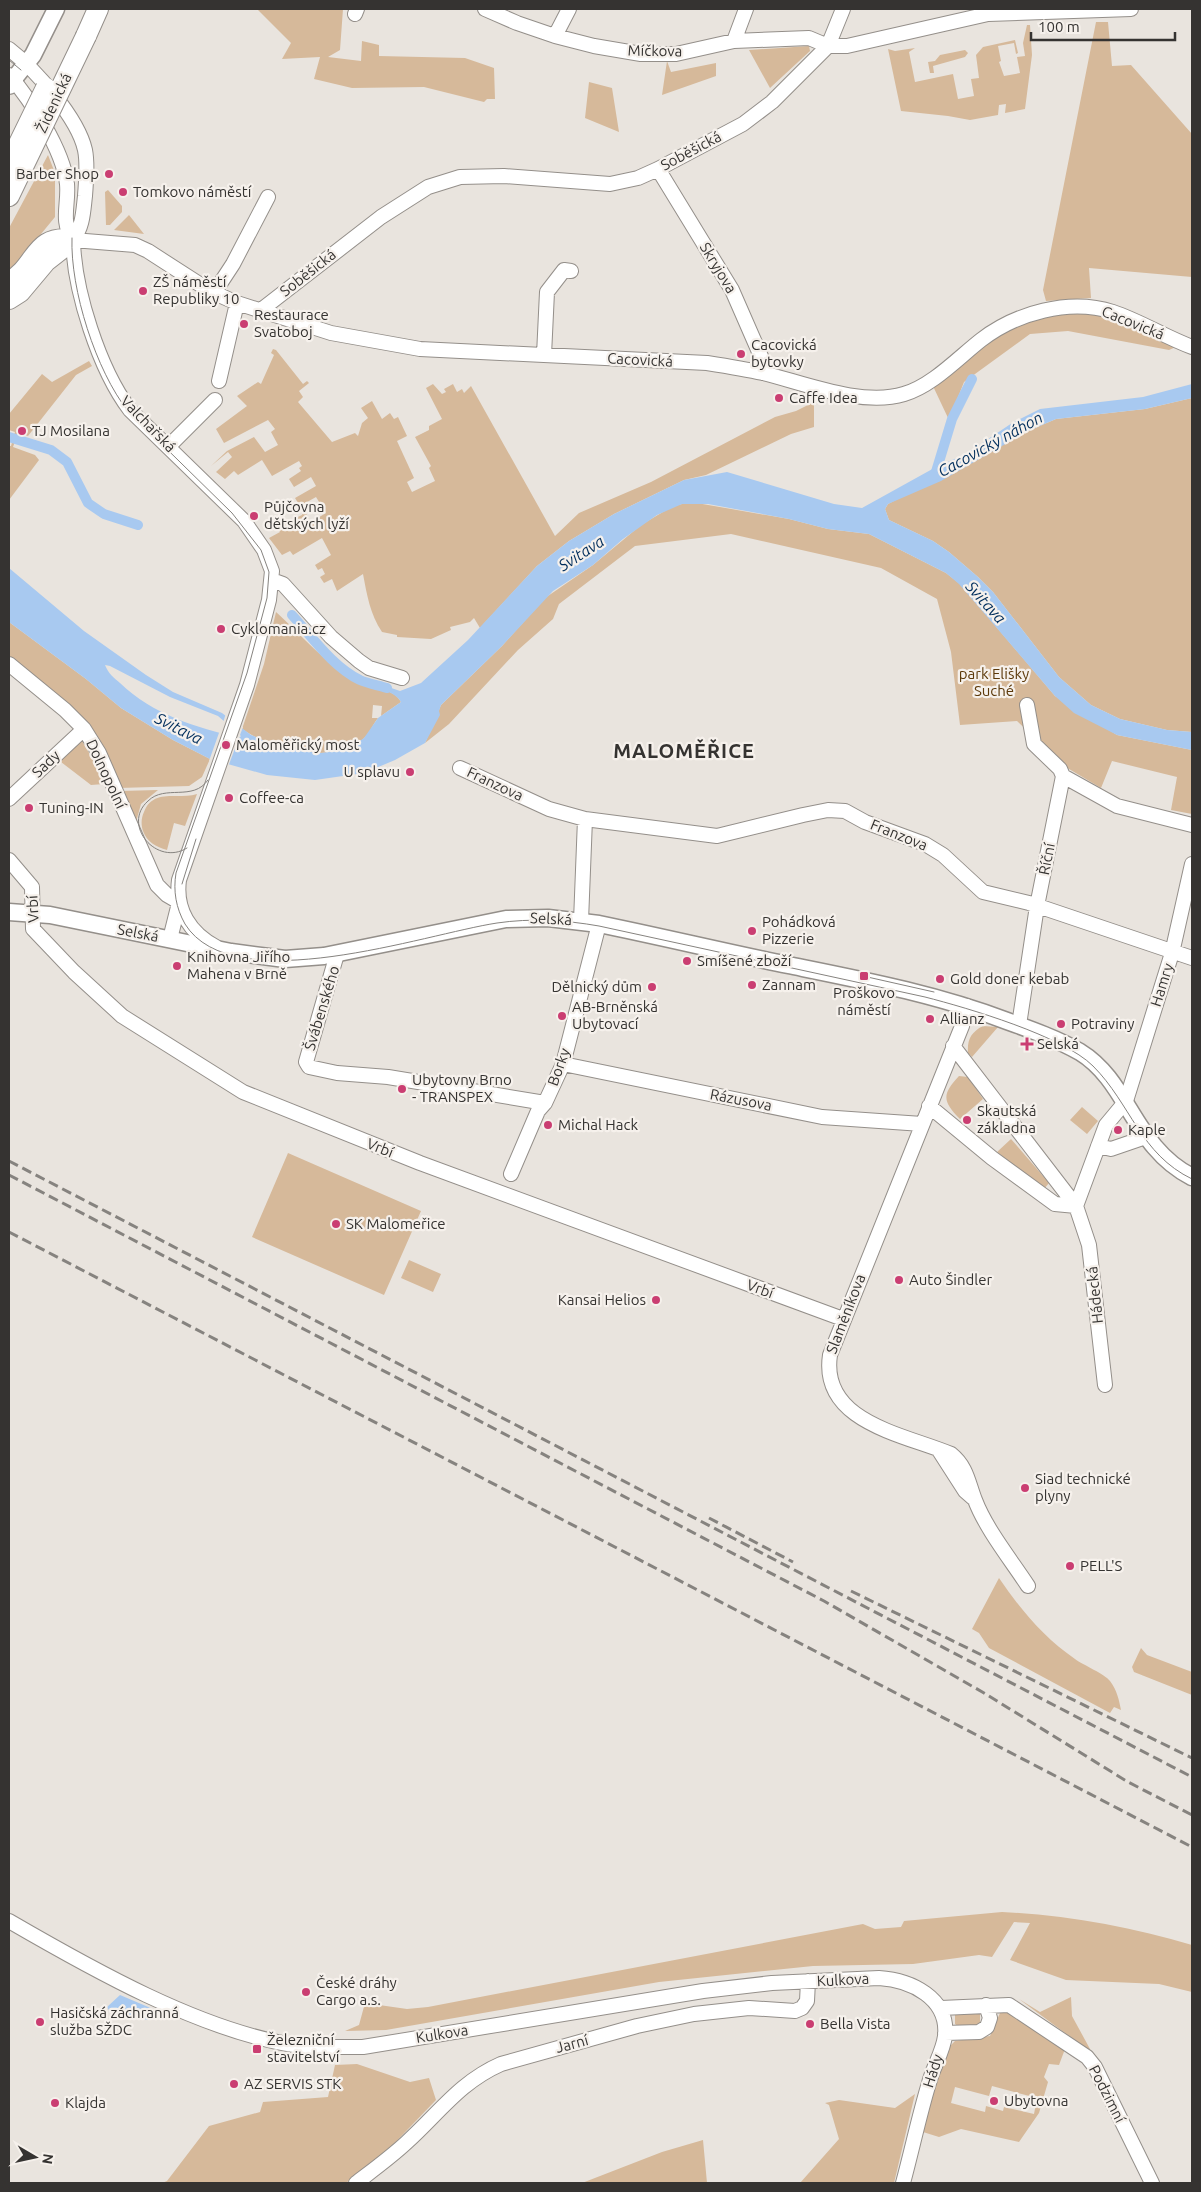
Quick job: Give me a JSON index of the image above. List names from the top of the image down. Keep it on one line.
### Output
{"streets":{"highway":["Židenická"],"main road":["Selská"],"street":["Míčkova","Soběšická","Skryjova","Cacovická","Valchařská","Sady","Dolnopolní","Franzova","Říční","Vrbí","Hamry","Švábenského","Borky","Rázusova","Hádecká","Slaměníkova","Kulkova","Jarní","Hády","Podzimní"]},"crossings":[["Míčkova","Soběšická"],["Soběšická","Skryjova"],["Soběšická","Cacovická"],["Skryjova","Cacovická"],["Cacovická","Valchařská"],["Valchařská","Dolnopolní"],["Sady","Dolnopolní"],["Dolnopolní","Selská"],["Franzova","Říční"],["Franzova","Hamry"],["Říční","Selská"],["Vrbí","Selská"],["Vrbí","Slaměníkova"],["Selská","Hamry"],["Selská","Švábenského"],["Selská","Borky"],["Švábenského","Borky"],["Borky","Rázusova"],["Rázusova","Slaměníkova"],["Kulkova","Jarní"],["Kulkova","Hády"],["Kulkova","Podzimní"],["Hády","Podzimní"]],"districts":["MALOMĚŘICE"],"water":["Cacovický náhon","Svitava"],"parks":["park Elišky Suché"],"places":{"other":["Barber Shop","Tomkovo náměstí","ZŠ náměstí Republiky 10","Restaurace Svatoboj","Cacovická bytovky","Caffe Idea","TJ Mosilana","Půjčovna dětských lyží","Cyklomania.cz","Maloměřický most","U splavu","Coffee-ca","Tuning-IN","Pohádková Pizzerie","Smíšené zboží","Knihovna Jiřího Mahena v Brně","Gold doner kebab","Zannam","Dělnický dům","AB-Brněnská Ubytovací","Allianz","Potraviny","Ubytovny Brno - TRANSPEX","Skautská základna","Michal Hack","Kaple","SK Malomeřice","Auto Šindler","Kansai Helios","Siad technické plyny","PELL'S","České dráhy Cargo a.s.","Hasičská záchranná služba SŽDC","Bella Vista","AZ SERVIS STK","Ubytovna","Klajda"],"transit":["Proškovo náměstí","Železniční stavitelství"],"health":["Selská"]},"scale_bar":"100 m","north":"right"}
